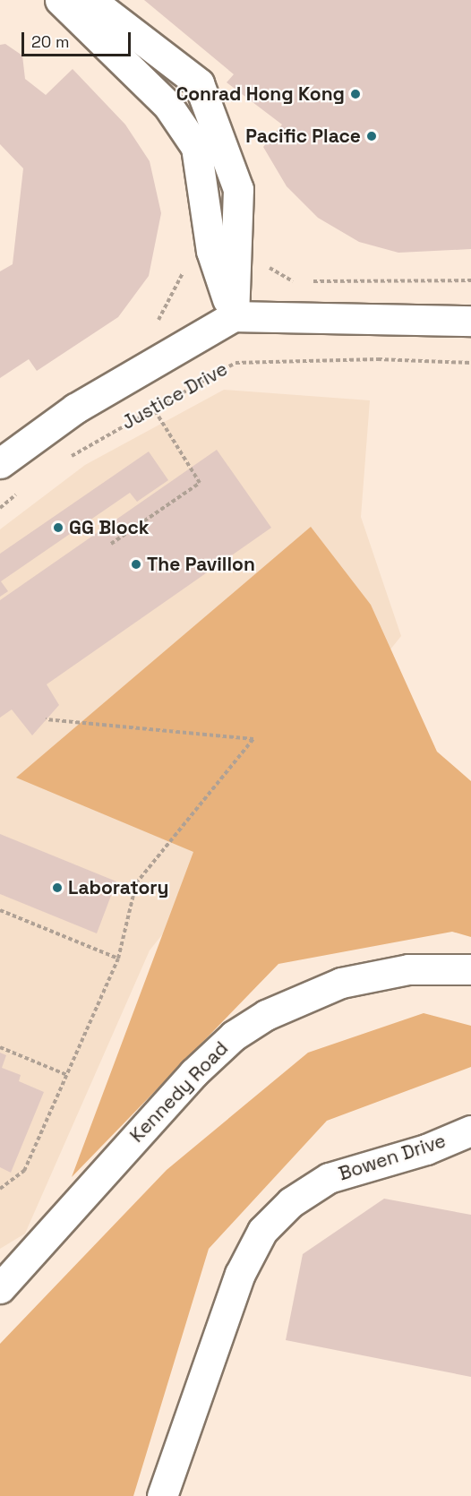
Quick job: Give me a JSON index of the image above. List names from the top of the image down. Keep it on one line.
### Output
{"streets":{"street":["Kennedy Road","Bowen Drive"],"path":["Justice Drive"]},"places":["Conrad Hong Kong","Pacific Place","GG Block","The Pavillon","Laboratory"],"scale_bar":"20 m"}
